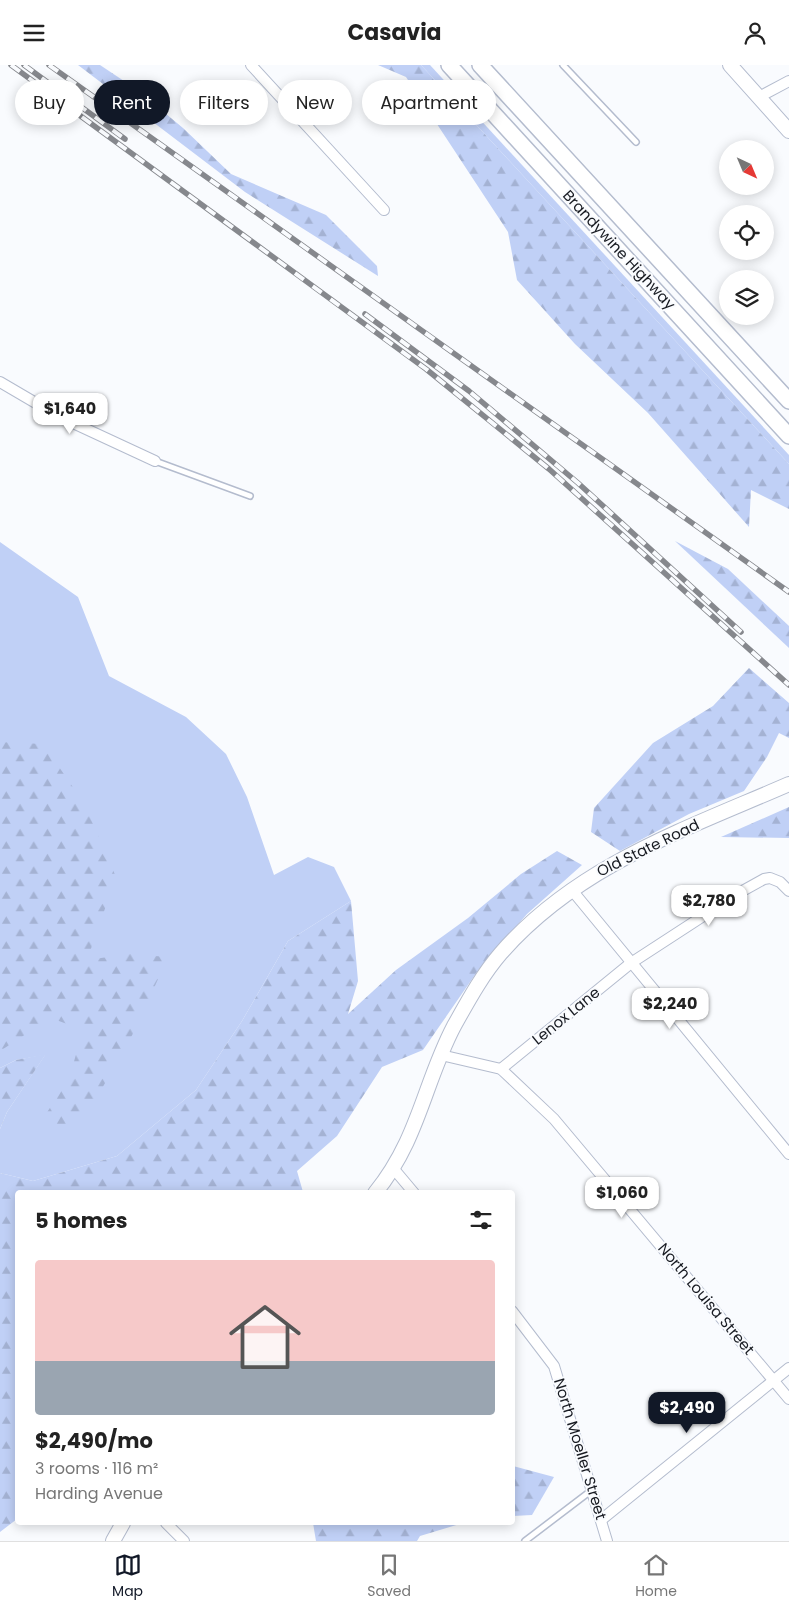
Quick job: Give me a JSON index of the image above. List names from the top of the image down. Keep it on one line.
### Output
{"streets":{"main road":["Brandywine Highway"],"street":["Old State Road","Lenox Lane","North Louisa Street","North Moeller Street"]},"crossings":[["Lenox Lane","North Louisa Street"]],"north":"bottom right","page":{"header":"Casavia","chip":["Buy","Rent","Filters","New","Apartment"],"price":["$1,640","$2,780","$2,240","$1,060","$2,490"],"heading":"5 homes","list":[{"name":"$2,490/mo","note":"3 rooms · 116 m² · Harding Avenue"}],"tabs":["Map","Saved","Home"]}}
